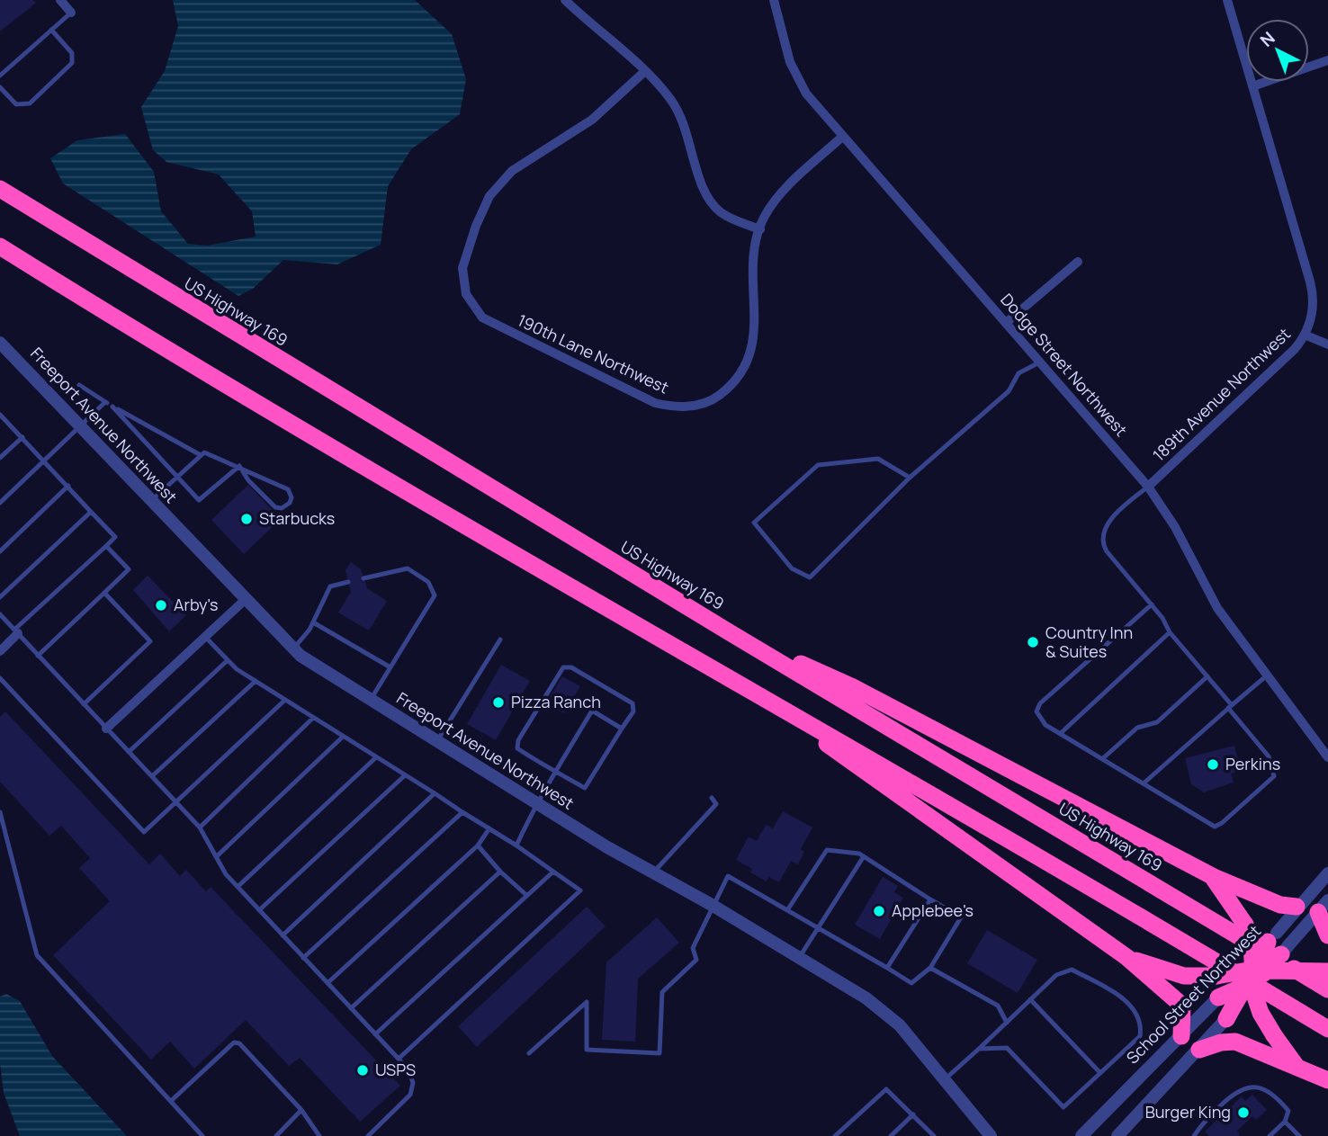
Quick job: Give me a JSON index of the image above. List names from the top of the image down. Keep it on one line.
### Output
{"streets":{"highway":["US Highway 169"],"street":["190th Lane Northwest","Dodge Street Northwest","189th Avenue Northwest","Freeport Avenue Northwest","School Street Northwest"]},"crossings":[["190th Lane Northwest","Dodge Street Northwest"],["Dodge Street Northwest","189th Avenue Northwest"]],"places":["Starbucks","Arby's","Country Inn & Suites","Pizza Ranch","Perkins","Applebee's","USPS","Burger King"],"north":"top left"}
